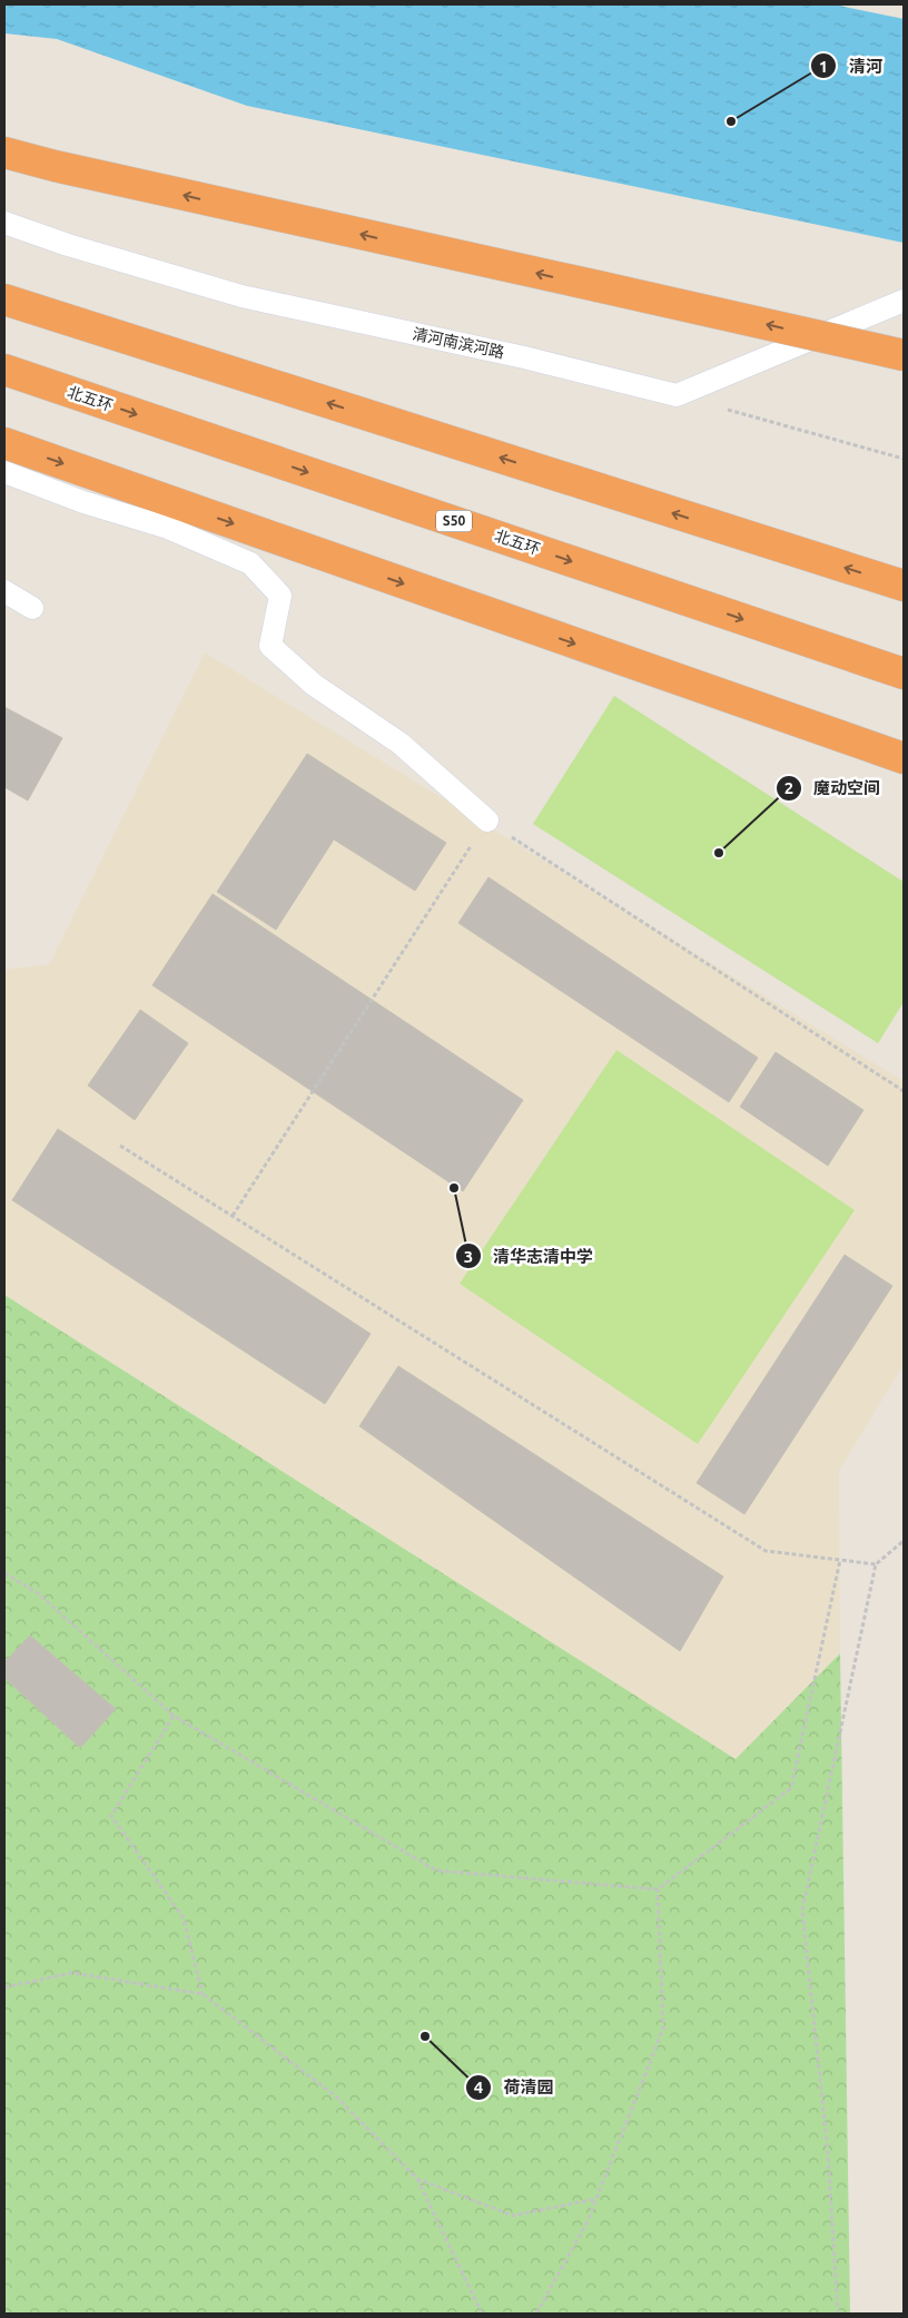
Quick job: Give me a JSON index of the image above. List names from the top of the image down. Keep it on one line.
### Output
{"streets":{"highway":["北五环","S50"],"lane":["清河南滨河路"]},"places":["清河","魔动空间","清华志清中学","荷清园"]}
